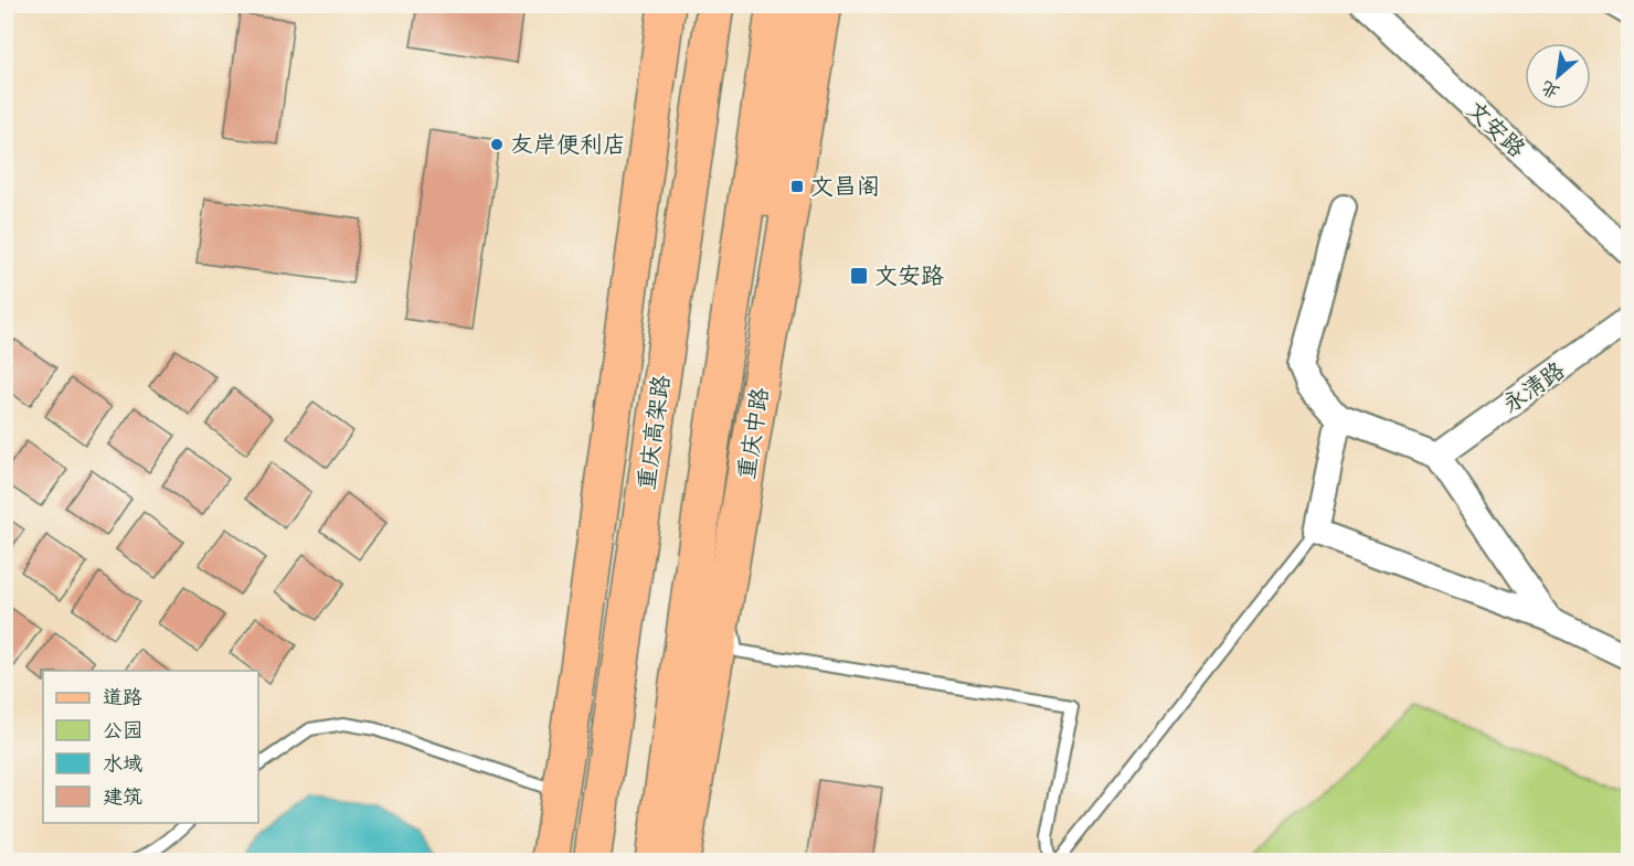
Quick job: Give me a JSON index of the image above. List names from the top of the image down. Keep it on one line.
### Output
{"streets":{"main road":["重庆高架路","重庆中路"],"street":["文安路","永清路"]},"places":{"other":["友岸便利店"],"transit":["文昌阁","文安路"]},"legend":["道路","公园","水域","建筑"],"north":"bottom left"}
